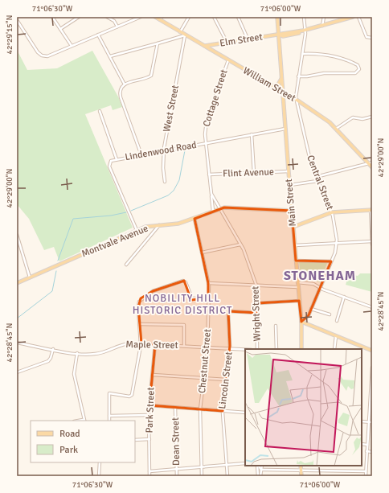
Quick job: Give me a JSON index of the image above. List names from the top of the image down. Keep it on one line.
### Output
{"streets":{"main road":["Elm Street","William Street","Main Street","Montvale Avenue"],"street":["Cottage Street","West Street","Lindenwood Road","Flint Avenue","Central Street","Wright Street","Maple Street","Chestnut Street","Lincoln Street","Park Street","Dean Street"]},"crossings":[["Elm Street","William Street"],["Elm Street","Central Street"],["Elm Street","Main Street"],["William Street","Cottage Street"],["William Street","West Street"],["William Street","Central Street"],["William Street","Main Street"],["Cottage Street","Lindenwood Road"],["Cottage Street","Flint Avenue"],["Cottage Street","Montvale Avenue"],["Cottage Street","Wright Street"],["West Street","Lindenwood Road"],["Lindenwood Road","Main Street"],["Lindenwood Road","Montvale Avenue"],["Flint Avenue","Main Street"],["Central Street","Main Street"],["Main Street","Montvale Avenue"],["Montvale Avenue","Wright Street"],["Montvale Avenue","Chestnut Street"],["Wright Street","Lincoln Street"],["Maple Street","Chestnut Street"],["Maple Street","Lincoln Street"],["Maple Street","Park Street"]],"districts":["STONEHAM","NOBILITY HILL HISTORIC DISTRICT"],"legend":["Road","Park"],"coordinates":["71°06'30\"W","71°06'00\"W","42°29'15\"N","42°29'00\"N","42°28'45\"N"]}
